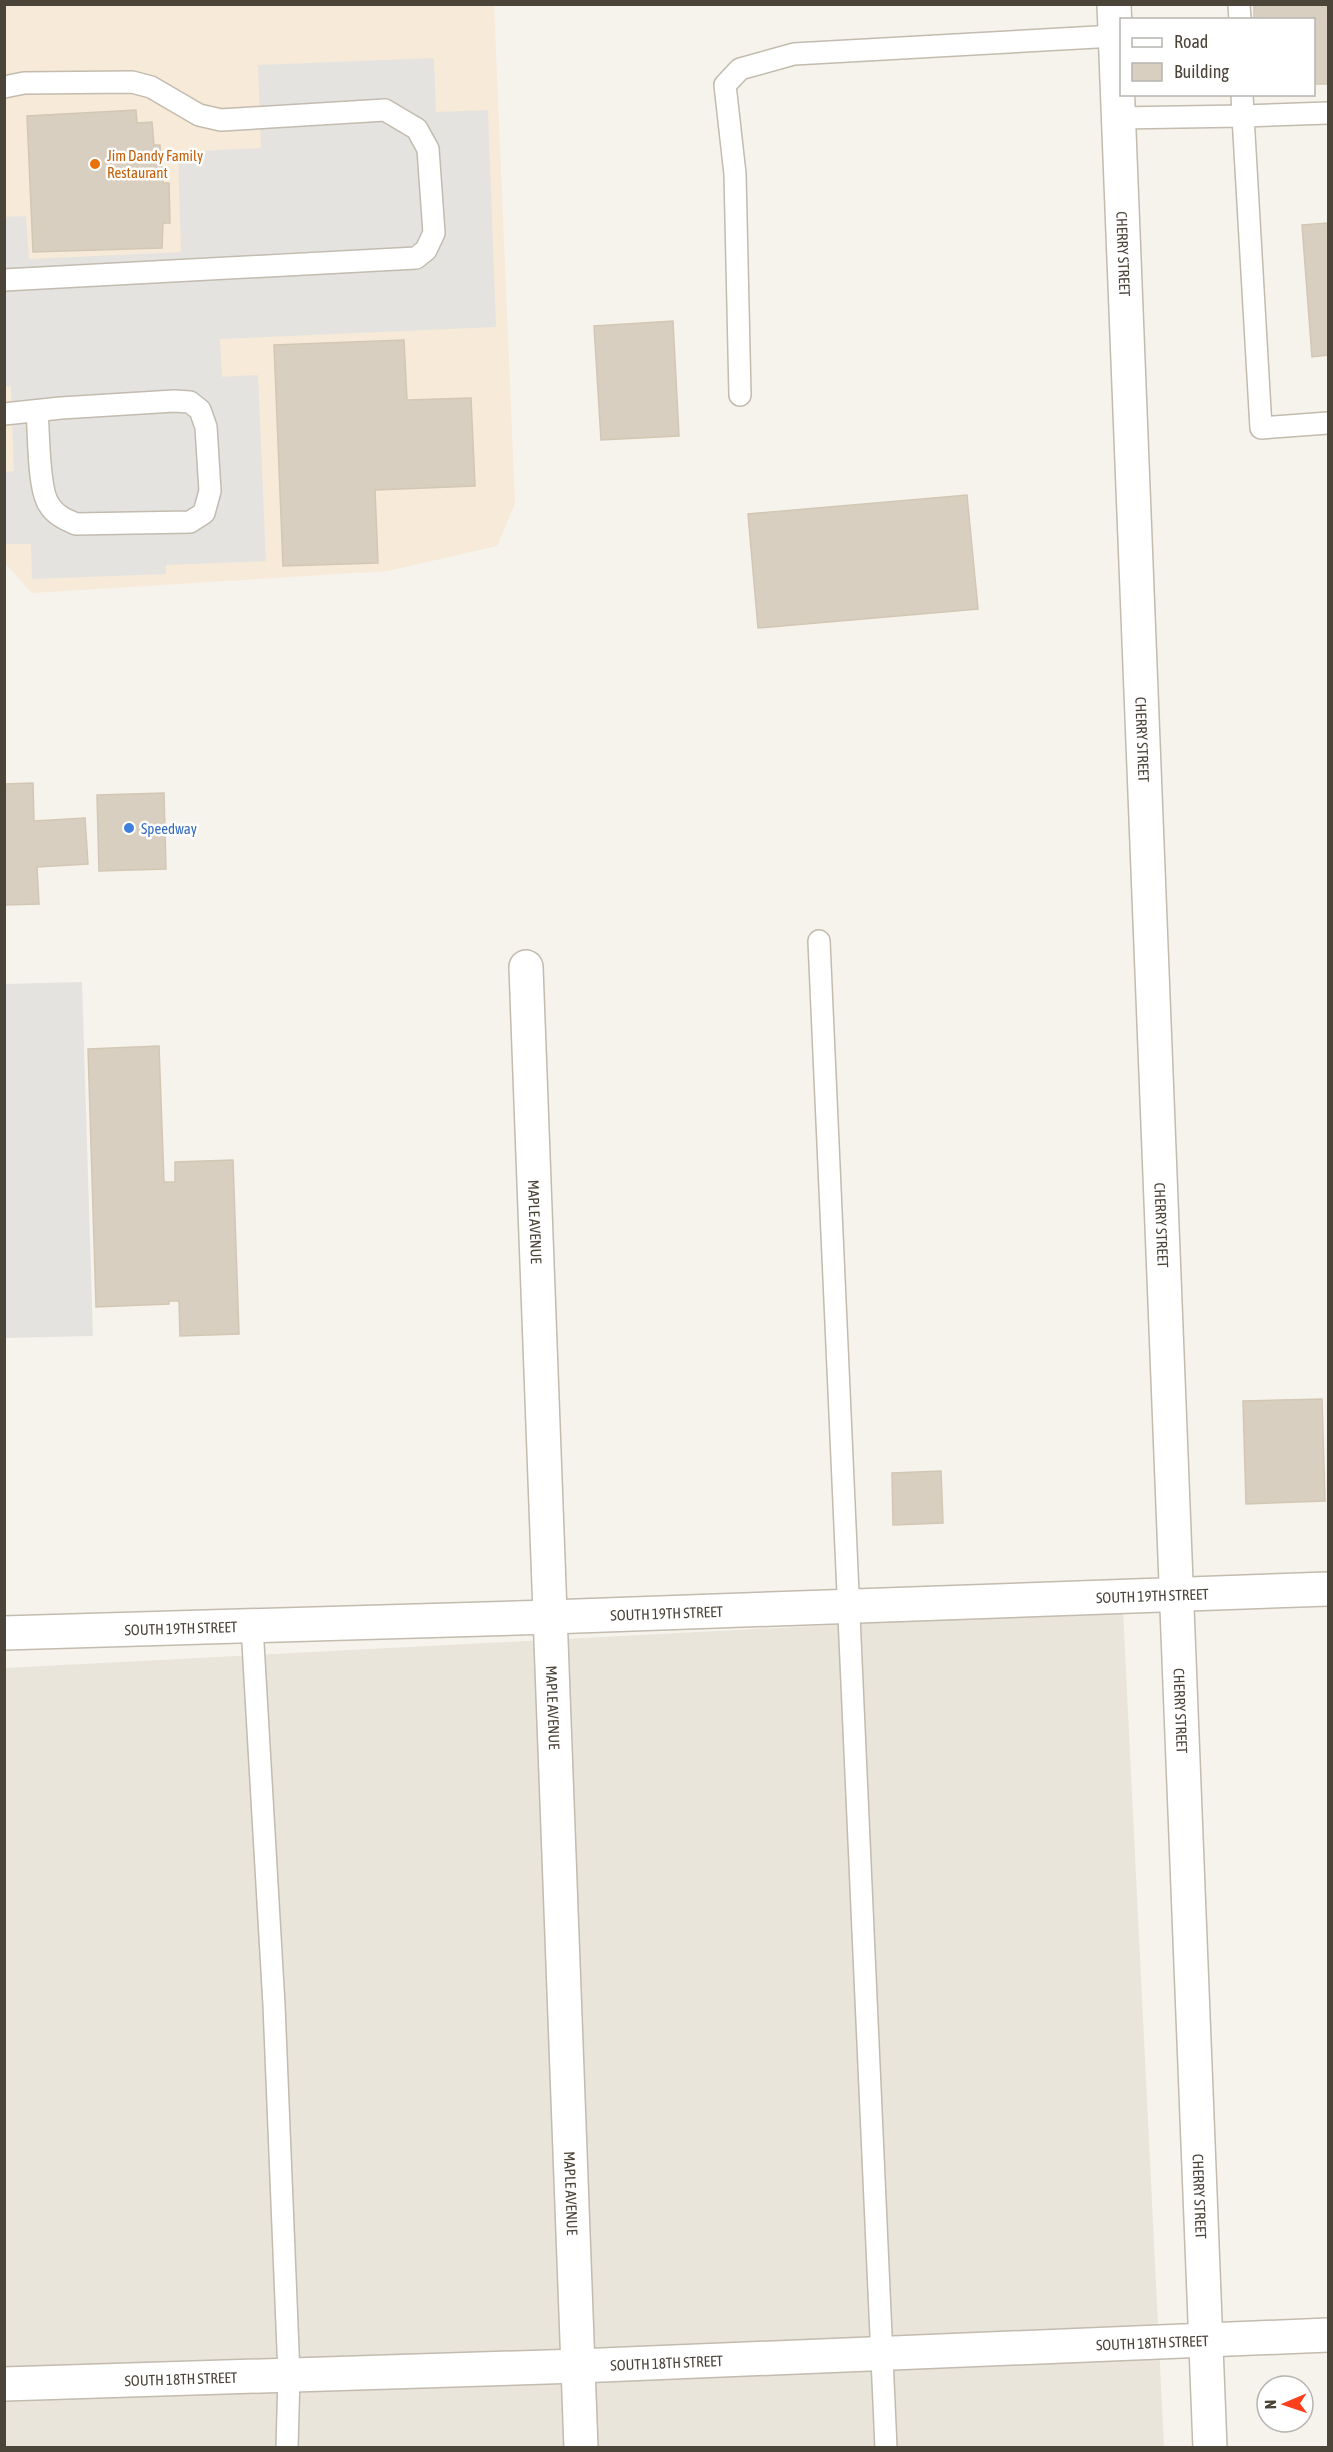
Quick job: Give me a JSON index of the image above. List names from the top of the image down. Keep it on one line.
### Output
{"streets":{"street":["CHERRY STREET","MAPLE AVENUE","SOUTH 19TH STREET","SOUTH 18TH STREET"]},"crossings":[["CHERRY STREET","SOUTH 19TH STREET"],["CHERRY STREET","SOUTH 18TH STREET"],["MAPLE AVENUE","SOUTH 19TH STREET"],["MAPLE AVENUE","SOUTH 18TH STREET"]],"places":["Jim Dandy Family Restaurant","Speedway"],"legend":["Road","Building"],"north":"left"}
